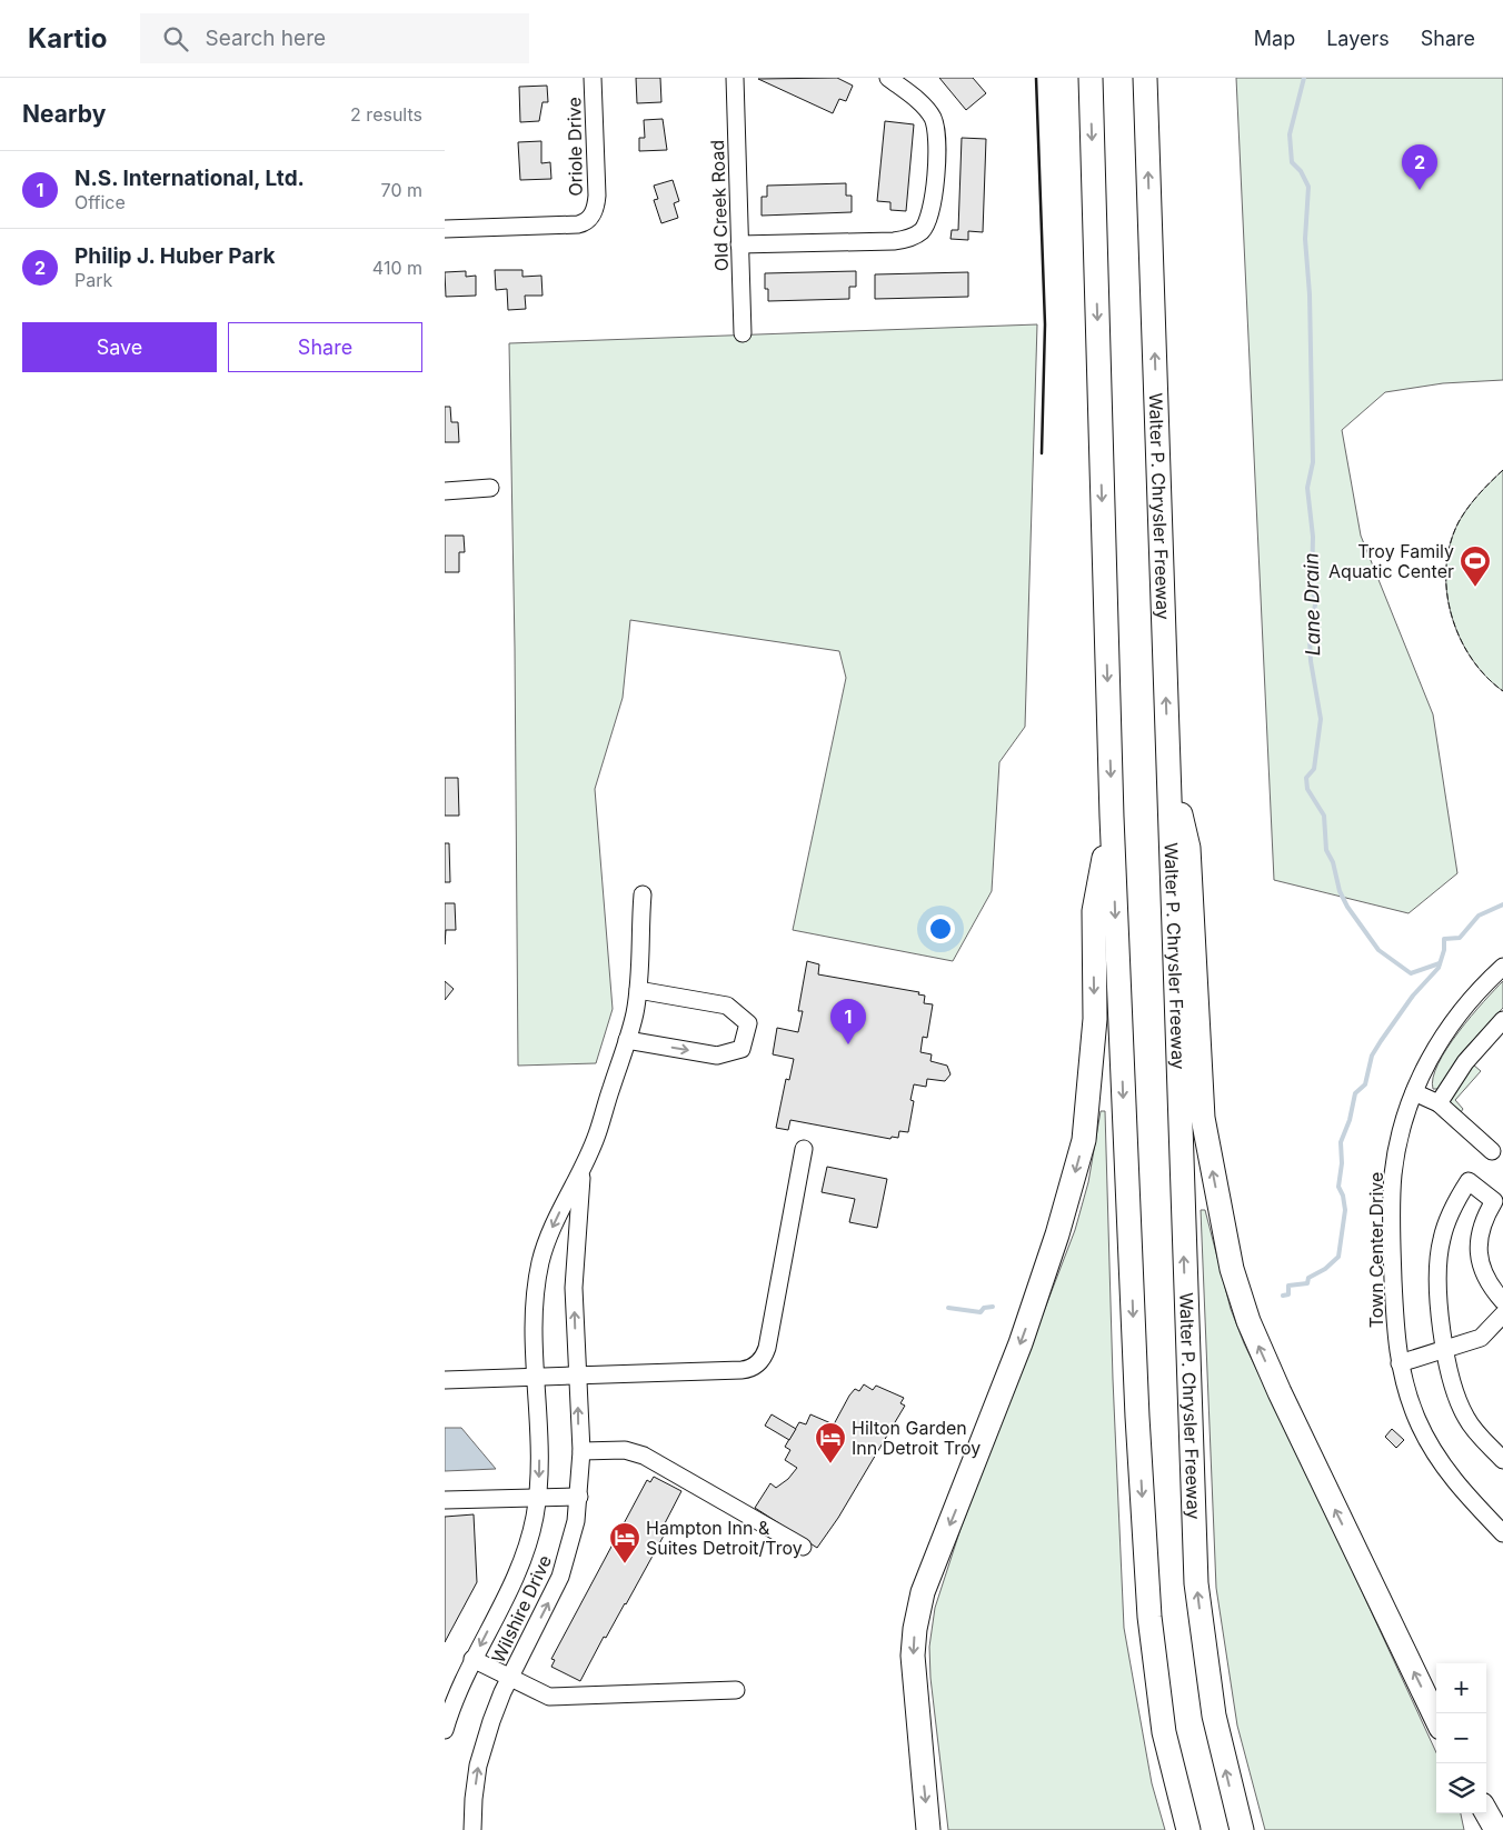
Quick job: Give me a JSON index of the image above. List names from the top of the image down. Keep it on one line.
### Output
{"streets":{"highway":["Walter P. Chrysler Freeway"],"street":["Oriole Drive","Old Creek Road","Town Center Drive","Wilshire Drive"]},"water":["Lane Drain"],"places":{"sports":["Troy Family Aquatic Center"],"hotel":["Hilton Garden Inn Detroit Troy","Hampton Inn & Suites Detroit/Troy"]},"page":{"header":"Kartio","search":"Search here","nav":["Map","Layers","Share"],"heading":["Nearby","2 results"],"pins":["2","1"],"list":[{"mark":"1","name":"N.S. International, Ltd.","note":"Office","value":"70 m"},{"mark":"2","name":"Philip J. Huber Park","note":"Park","value":"410 m"}],"buttons":["Save","Share"],"map_buttons":["+","−"]}}
